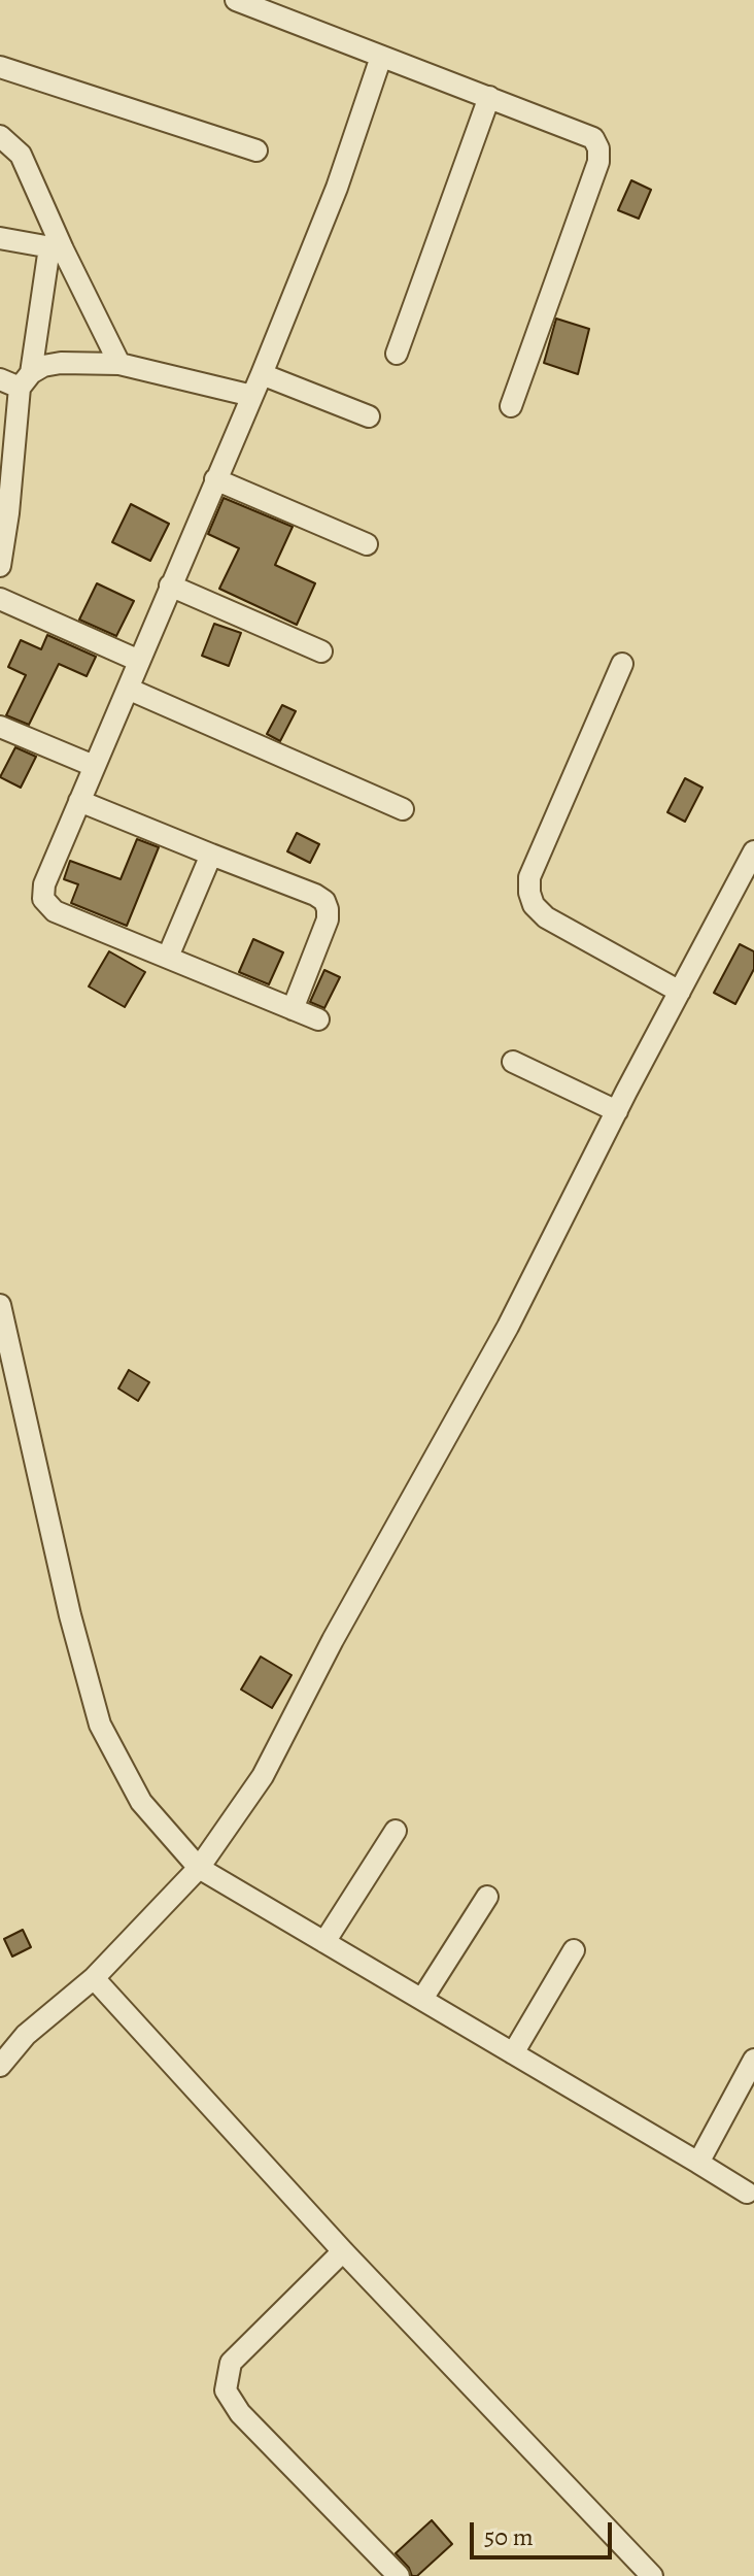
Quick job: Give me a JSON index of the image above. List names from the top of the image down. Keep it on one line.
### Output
{"scale_bar":"50 m"}
